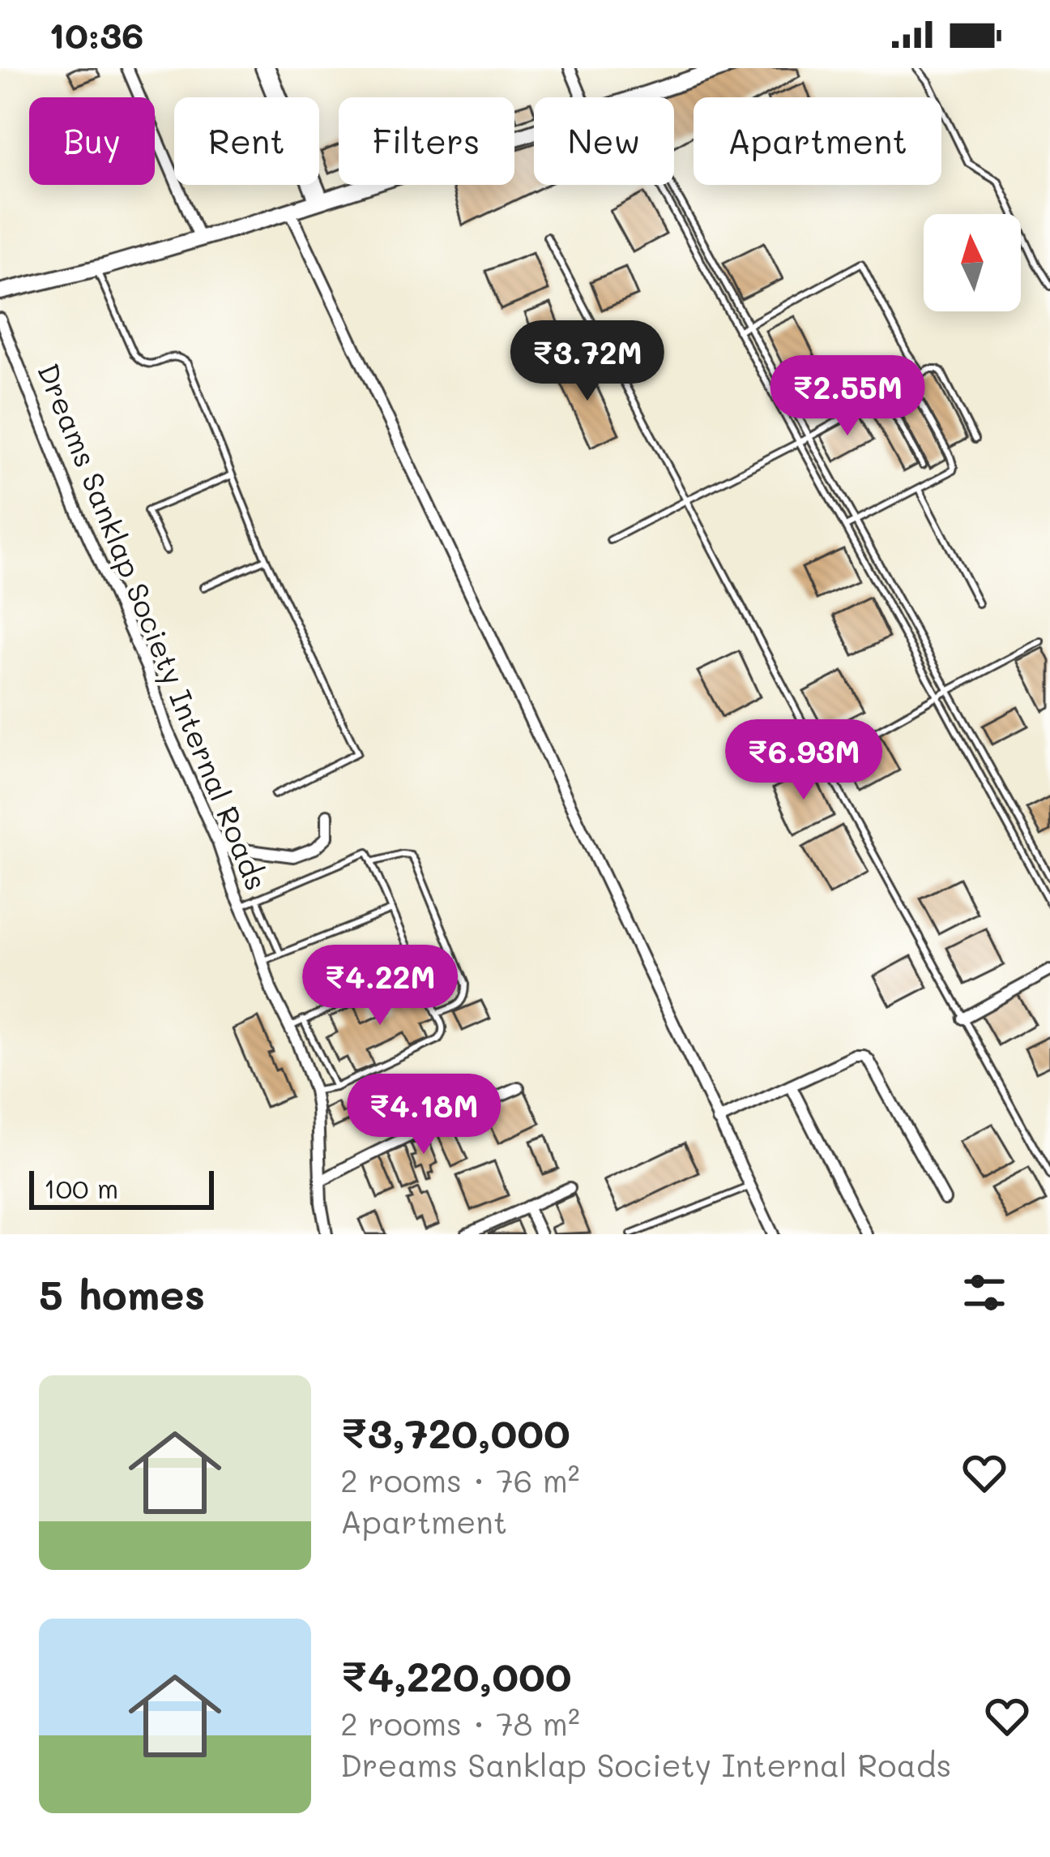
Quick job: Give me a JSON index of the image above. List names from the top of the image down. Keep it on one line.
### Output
{"streets":{"street":["Dreams Sanklap Society Internal Roads"]},"scale_bar":"100 m","north":"top","page":{"status":"10:36","chip":["Buy","Rent","Filters","New","Apartment"],"price":["₹3.72M","₹2.55M","₹6.93M","₹4.22M","₹4.18M"],"scale":"100 m","heading":"5 homes","list":[{"name":"₹3,720,000","note":"2 rooms · 76 m² · Apartment"},{"name":"₹4,220,000","note":"2 rooms · 78 m² · Dreams Sanklap Society Internal Roads"}]}}
